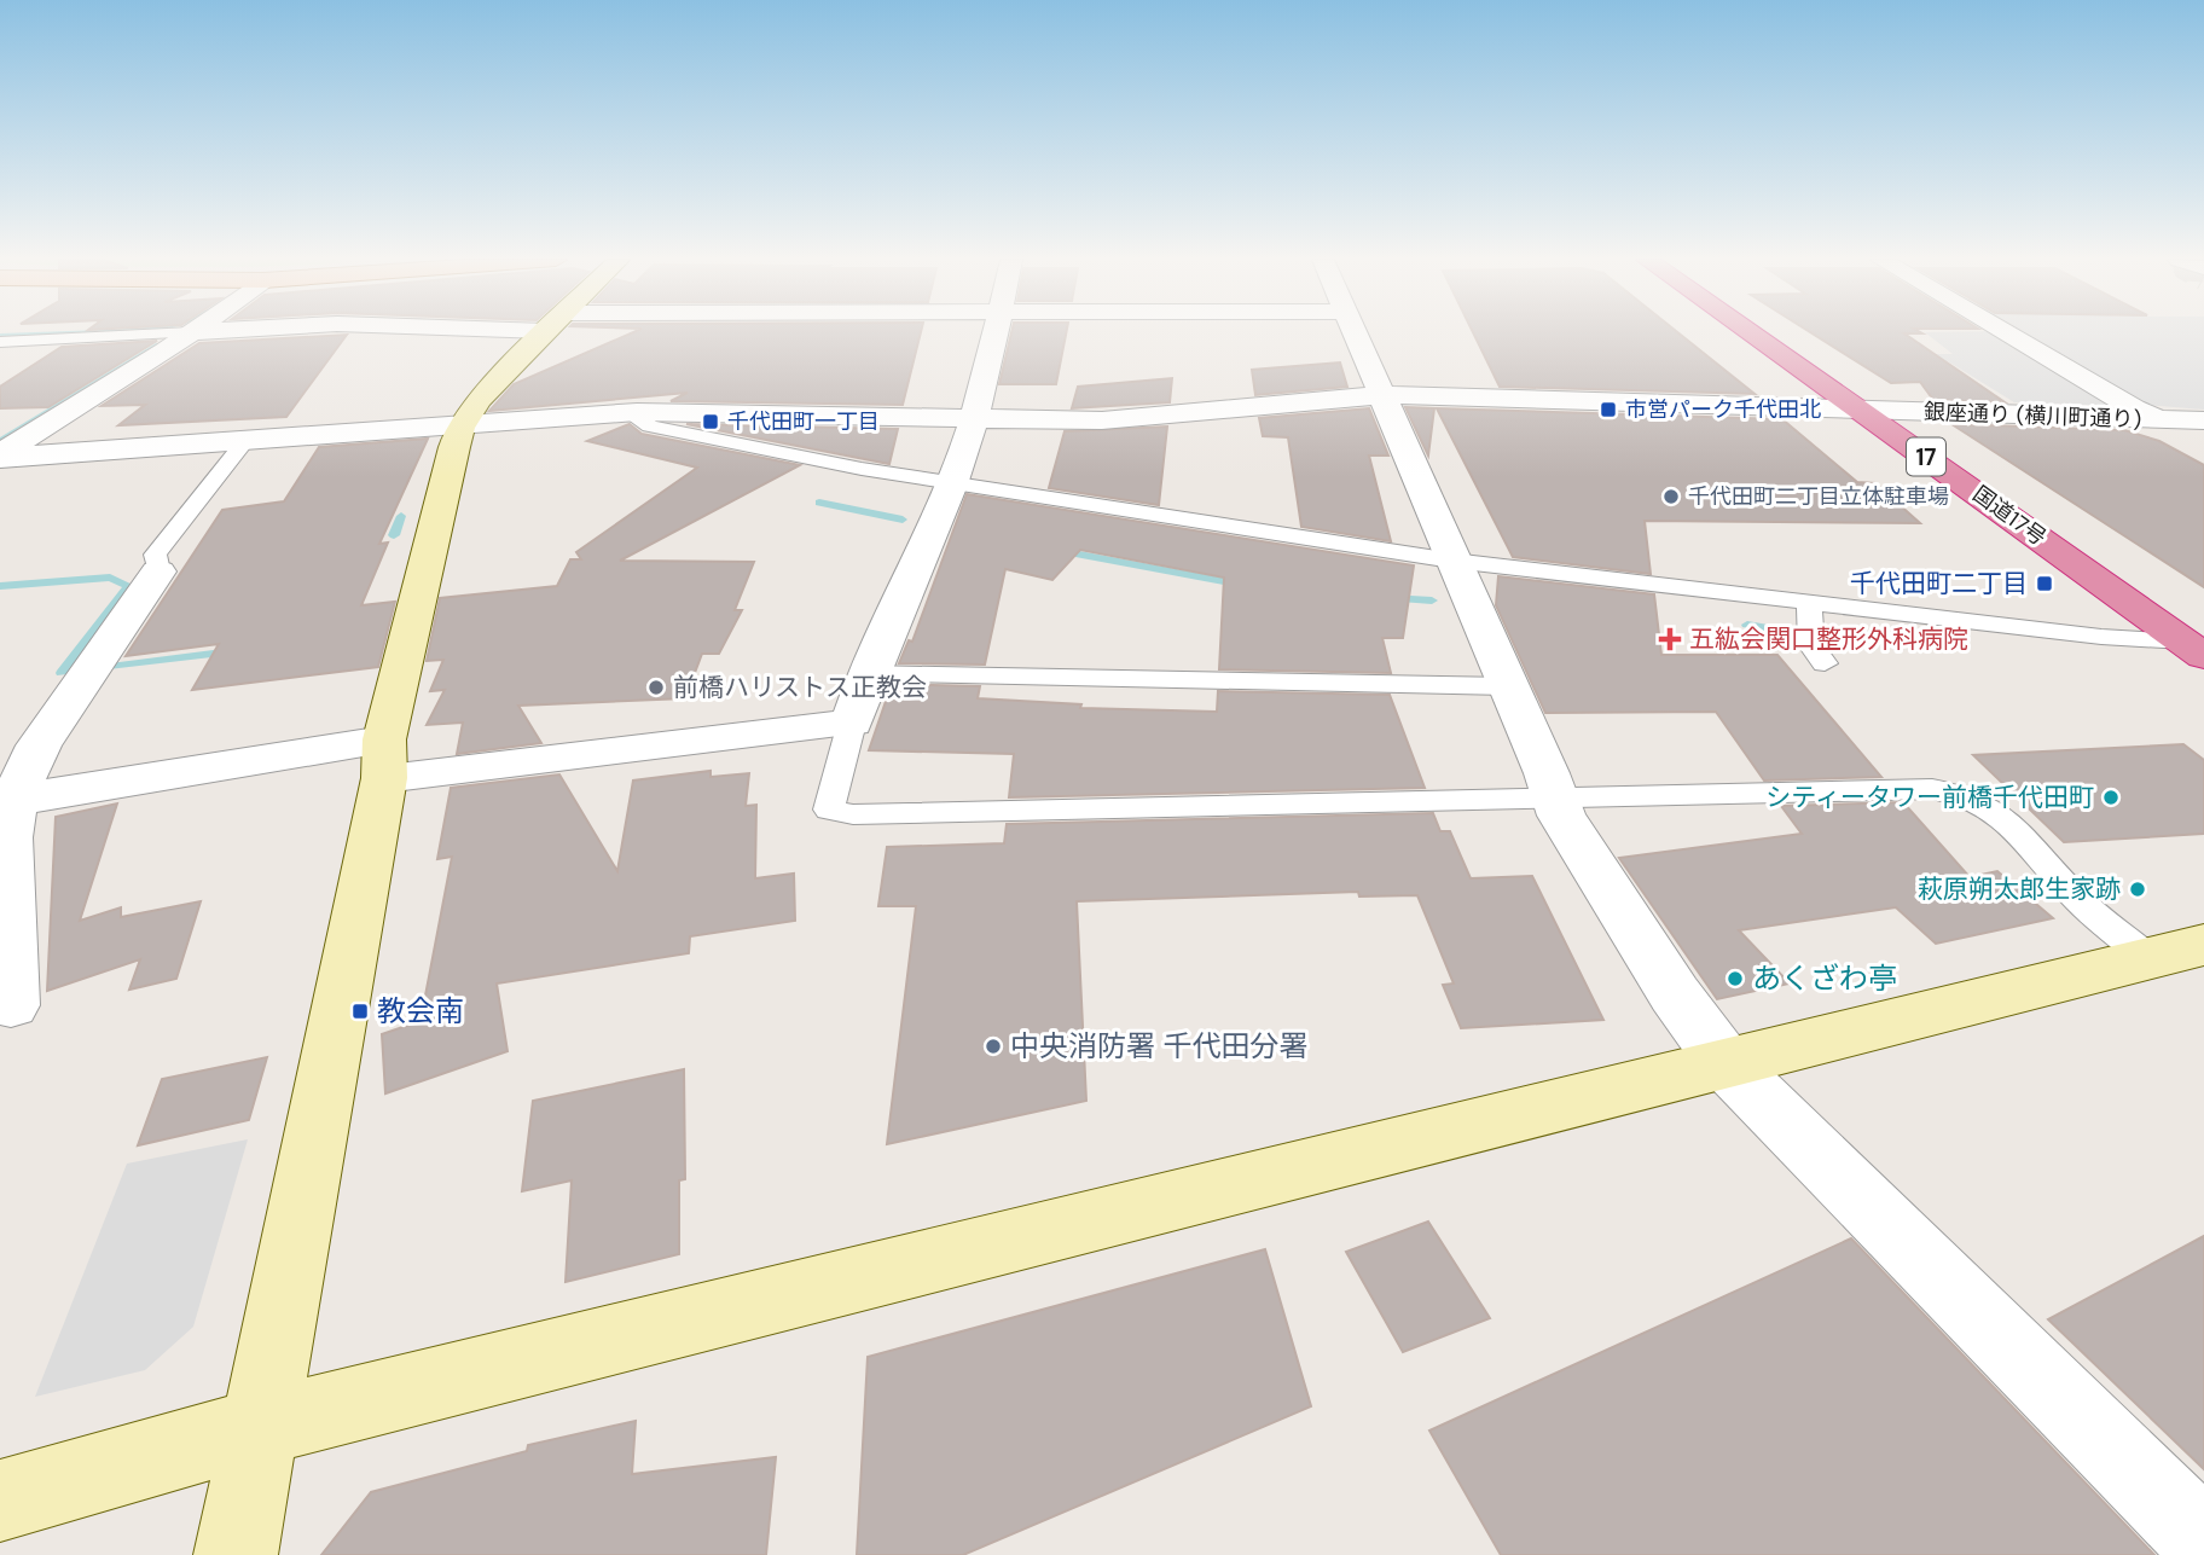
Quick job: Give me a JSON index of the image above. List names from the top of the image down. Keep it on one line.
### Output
{"streets":{"highway":["17","国道17号"],"street":["銀座通り (横川町通り)"]},"crossings":[["銀座通り (横川町通り)","国道17号"]],"places":{"transit":["市営パーク千代田北","千代田町一丁目","千代田町二丁目","教会南"],"other":["千代田町二丁目立体駐車場","前橋ハリストス正教会","シティータワー前橋千代田町","萩原朔太郎生家跡","あくざわ亭","中央消防署 千代田分署"],"health":["五紘会関口整形外科病院"]}}
